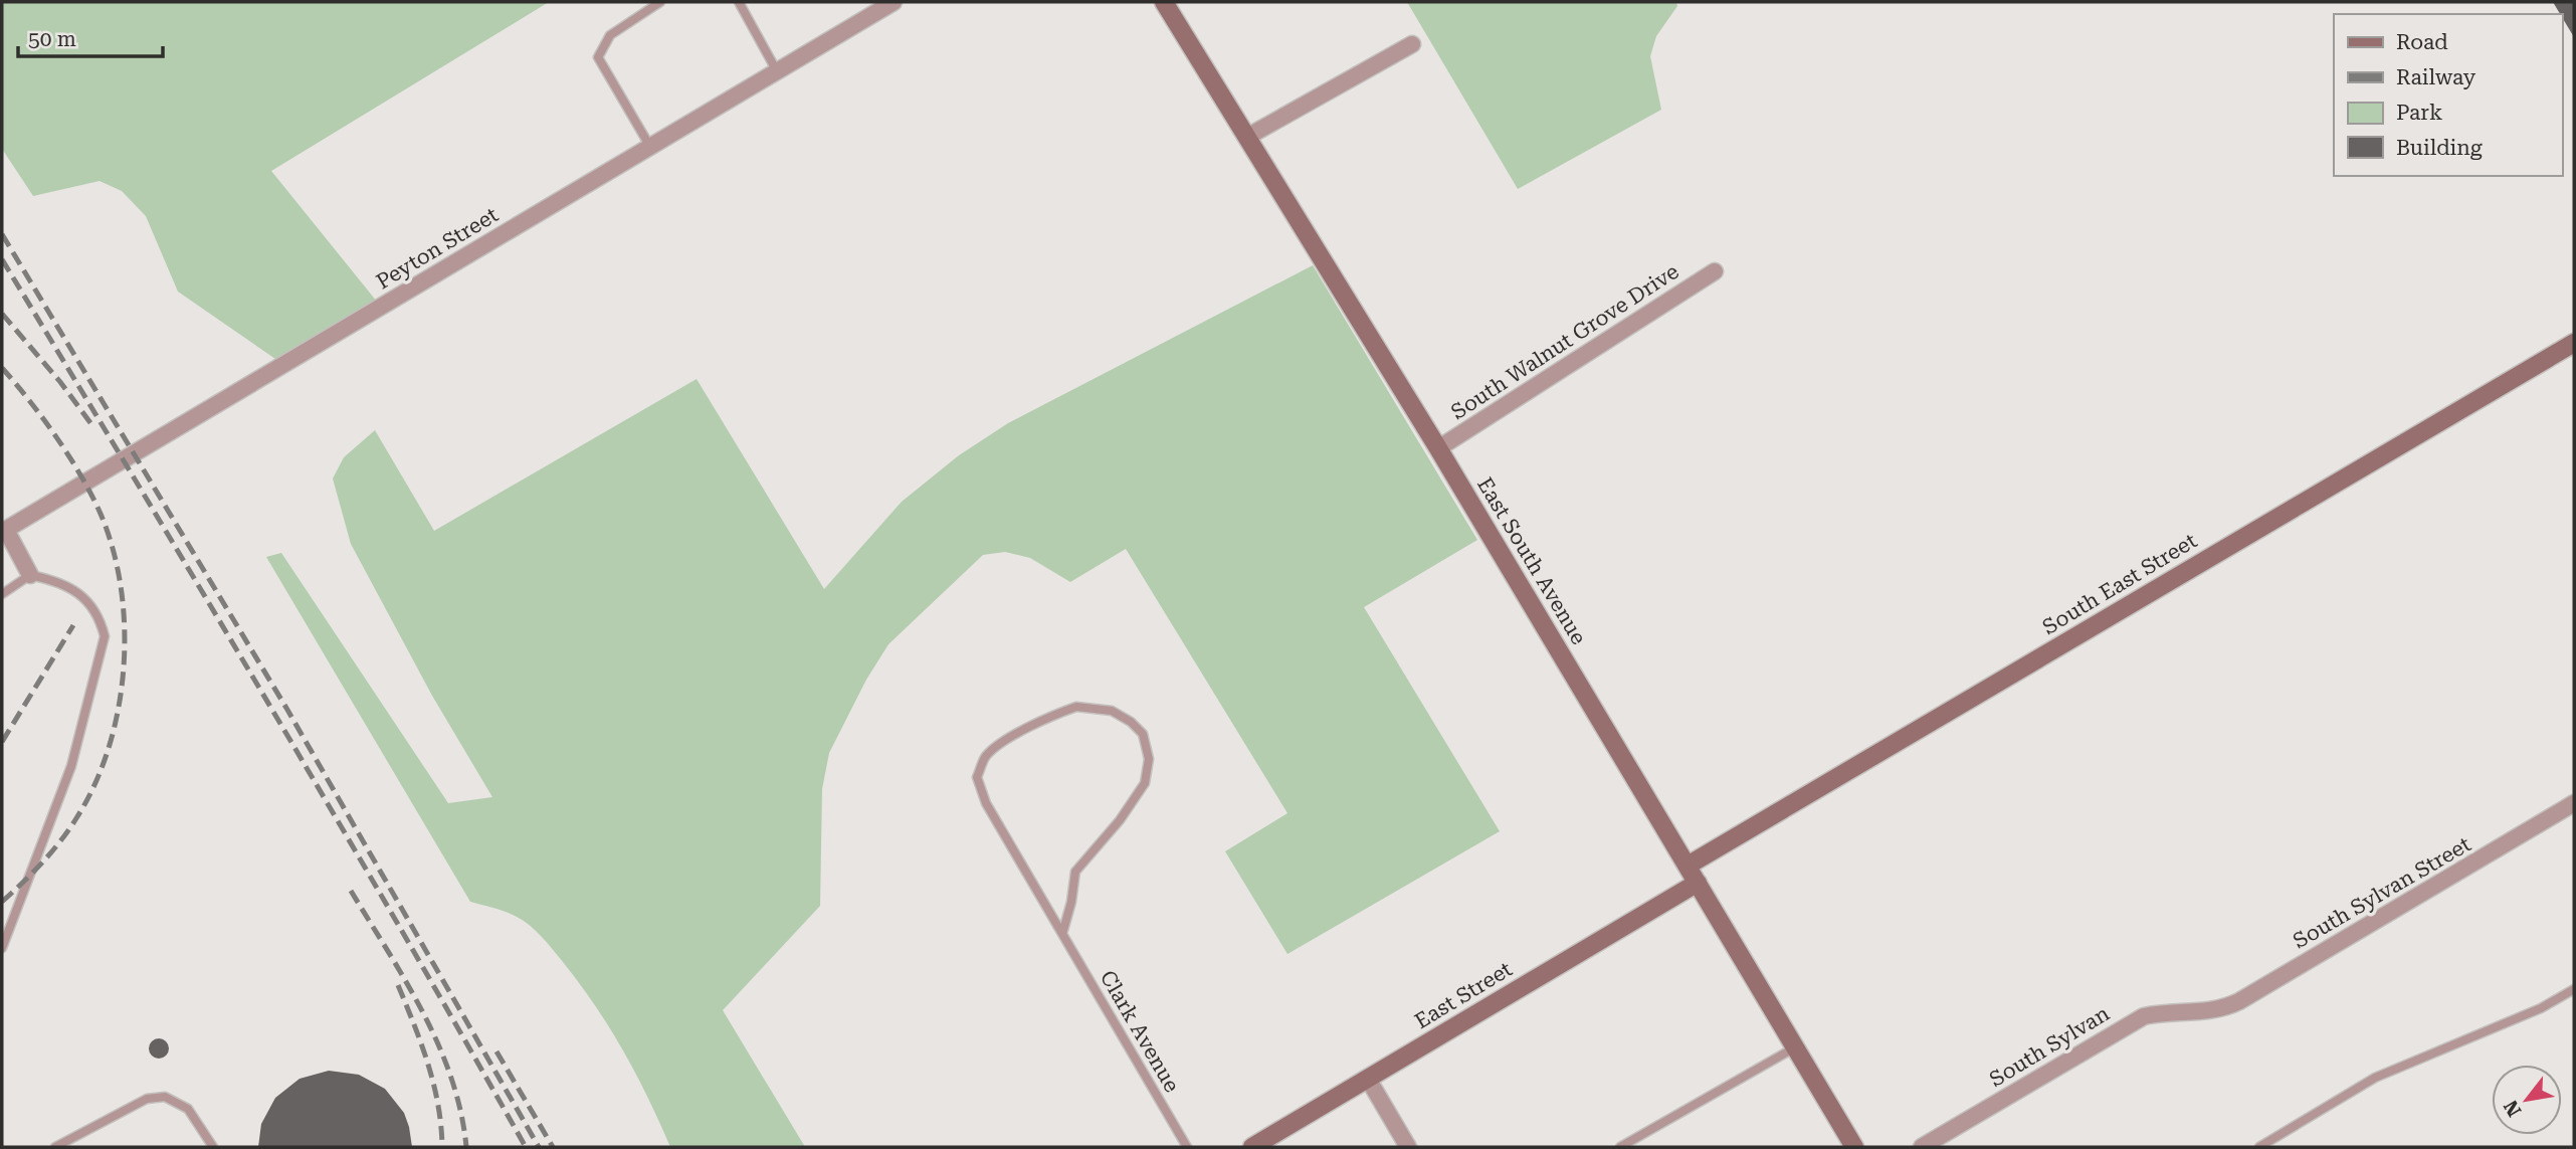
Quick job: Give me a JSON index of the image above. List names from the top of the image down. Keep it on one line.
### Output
{"streets":{"street":["Peyton Street","South Walnut Grove Drive","East South Avenue","South East Street","South Sylvan Street","East Street","South Sylvan"],"lane":["Clark Avenue"]},"crossings":[["South Walnut Grove Drive","East South Avenue"],["East South Avenue","South East Street"],["East South Avenue","East Street"],["South Sylvan Street","South Sylvan"]],"legend":["Road","Railway","Park","Building"],"scale_bar":"50 m","north":"bottom left"}
